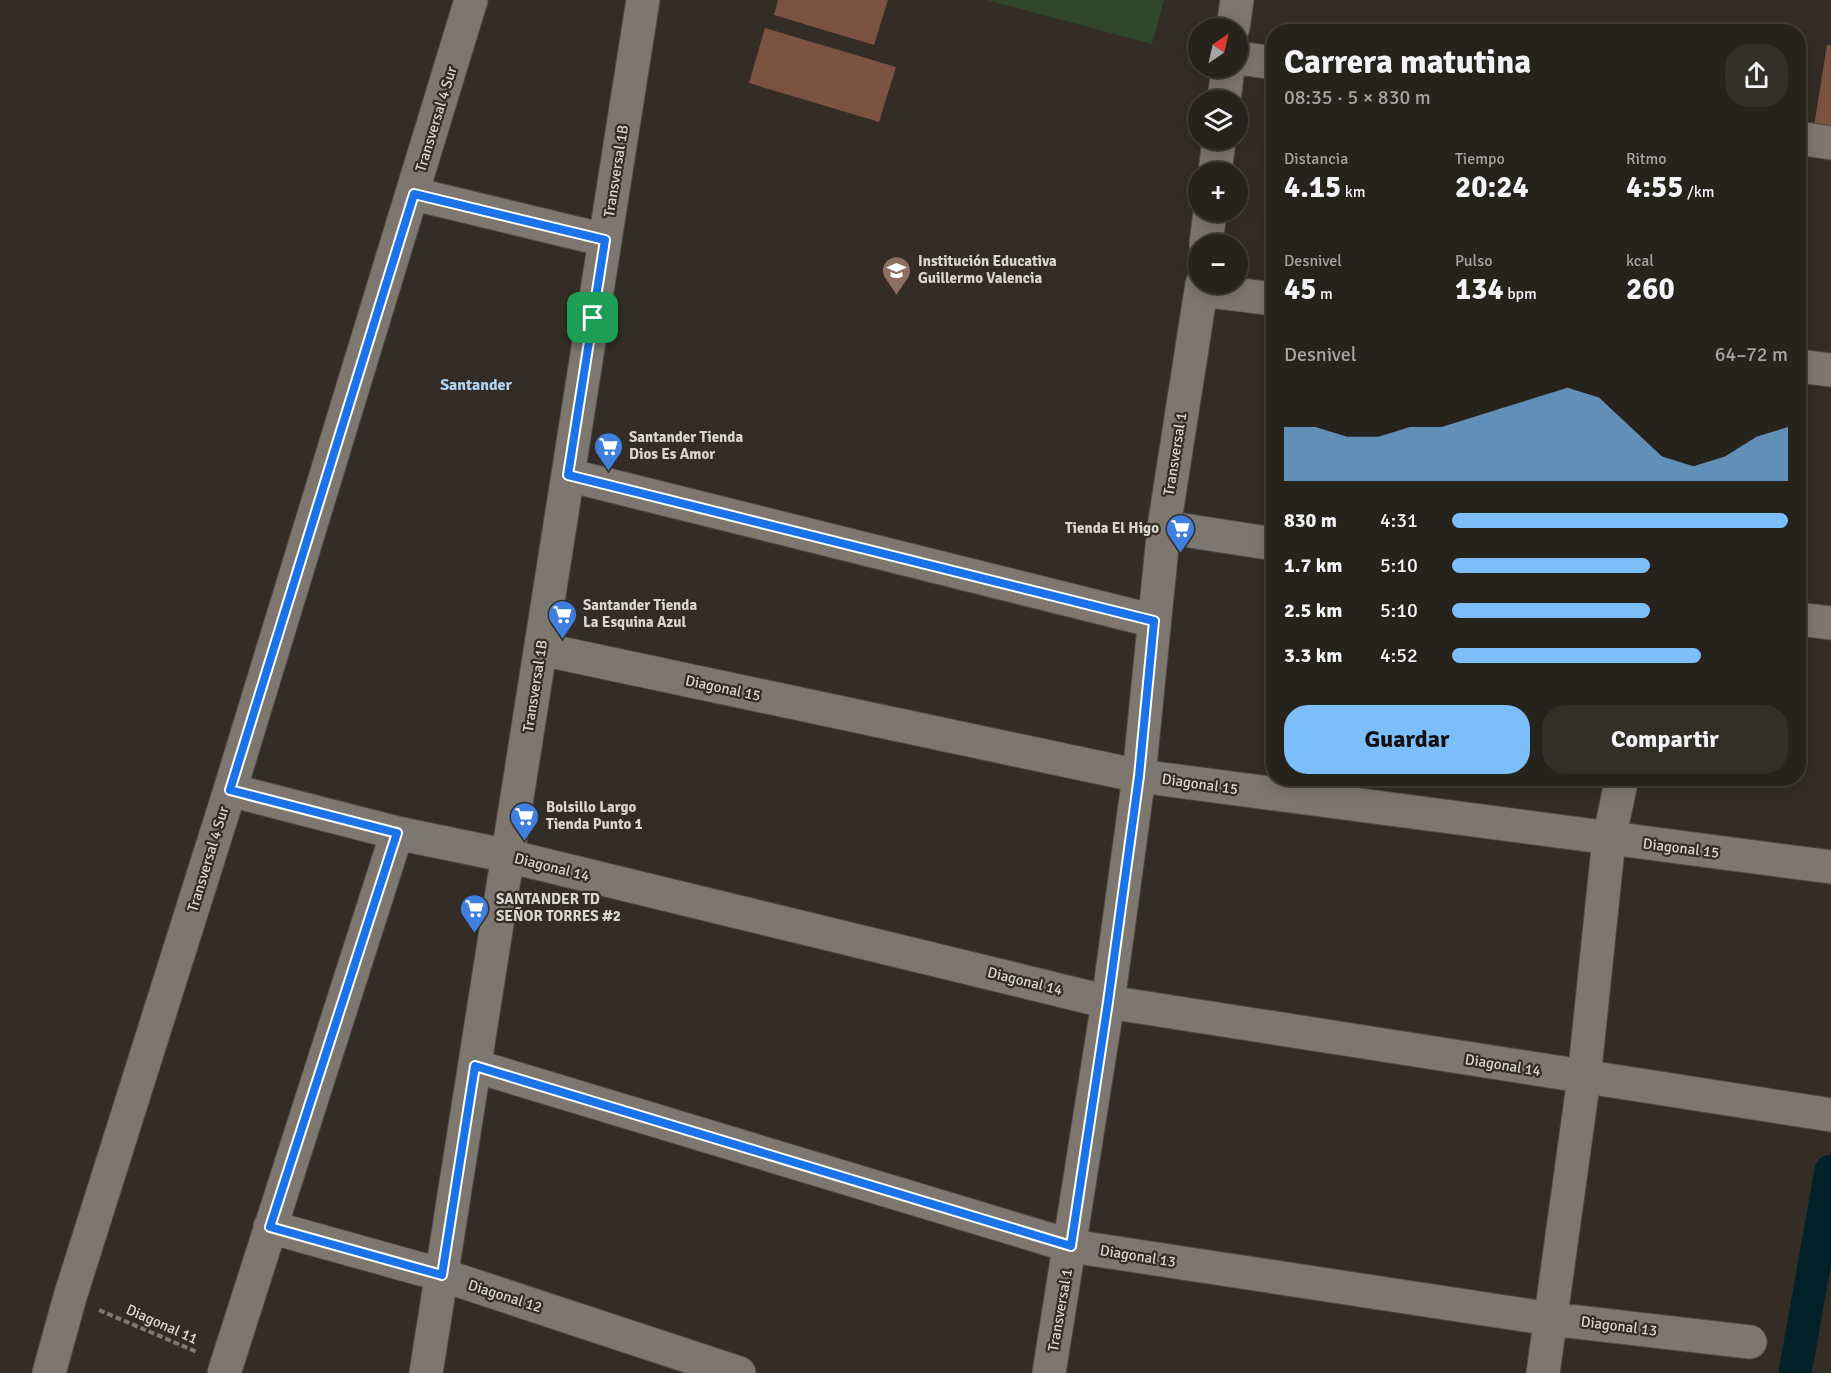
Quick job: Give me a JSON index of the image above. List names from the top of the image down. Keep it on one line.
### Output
{"streets":{"street":["Transversal 4 Sur","Transversal 1B","Transversal 1","Diagonal 15","Diagonal 14","Diagonal 13","Diagonal 12"],"path":["Diagonal 11"]},"crossings":[["Transversal 4 Sur","Diagonal 14"],["Transversal 4 Sur","Diagonal 11"],["Transversal 1B","Diagonal 15"],["Transversal 1B","Diagonal 14"],["Transversal 1B","Diagonal 13"],["Transversal 1B","Diagonal 12"],["Transversal 1","Diagonal 15"],["Transversal 1","Diagonal 14"],["Transversal 1","Diagonal 13"]],"districts":["Santander"],"places":{"school or university":["Institución Educativa Guillermo Valencia"],"supermarket":["Santander Tienda Dios Es Amor","Tienda El Higo","Santander Tienda La Esquina Azul","Bolsillo Largo Tienda Punto 1","SANTANDER TD SEÑOR TORRES #2"]},"north":"top right","page":{"map_buttons":["+","−"],"heading":["Carrera matutina","08:35 · 5 × 830 m"],"stats":[["Distancia","4.15 km"],["Tiempo","20:24"],["Ritmo","4:55 /km"],["Desnivel","45 m"],["Pulso","134 bpm"],["kcal","260"]],"chart":["Desnivel","64–72 m"],"list":[{"name":"830 m","note":"4:31"},{"name":"1.7 km","note":"5:10"},{"name":"2.5 km","note":"5:10"},{"name":"3.3 km","note":"4:52"}],"buttons":["Guardar","Compartir"]}}
